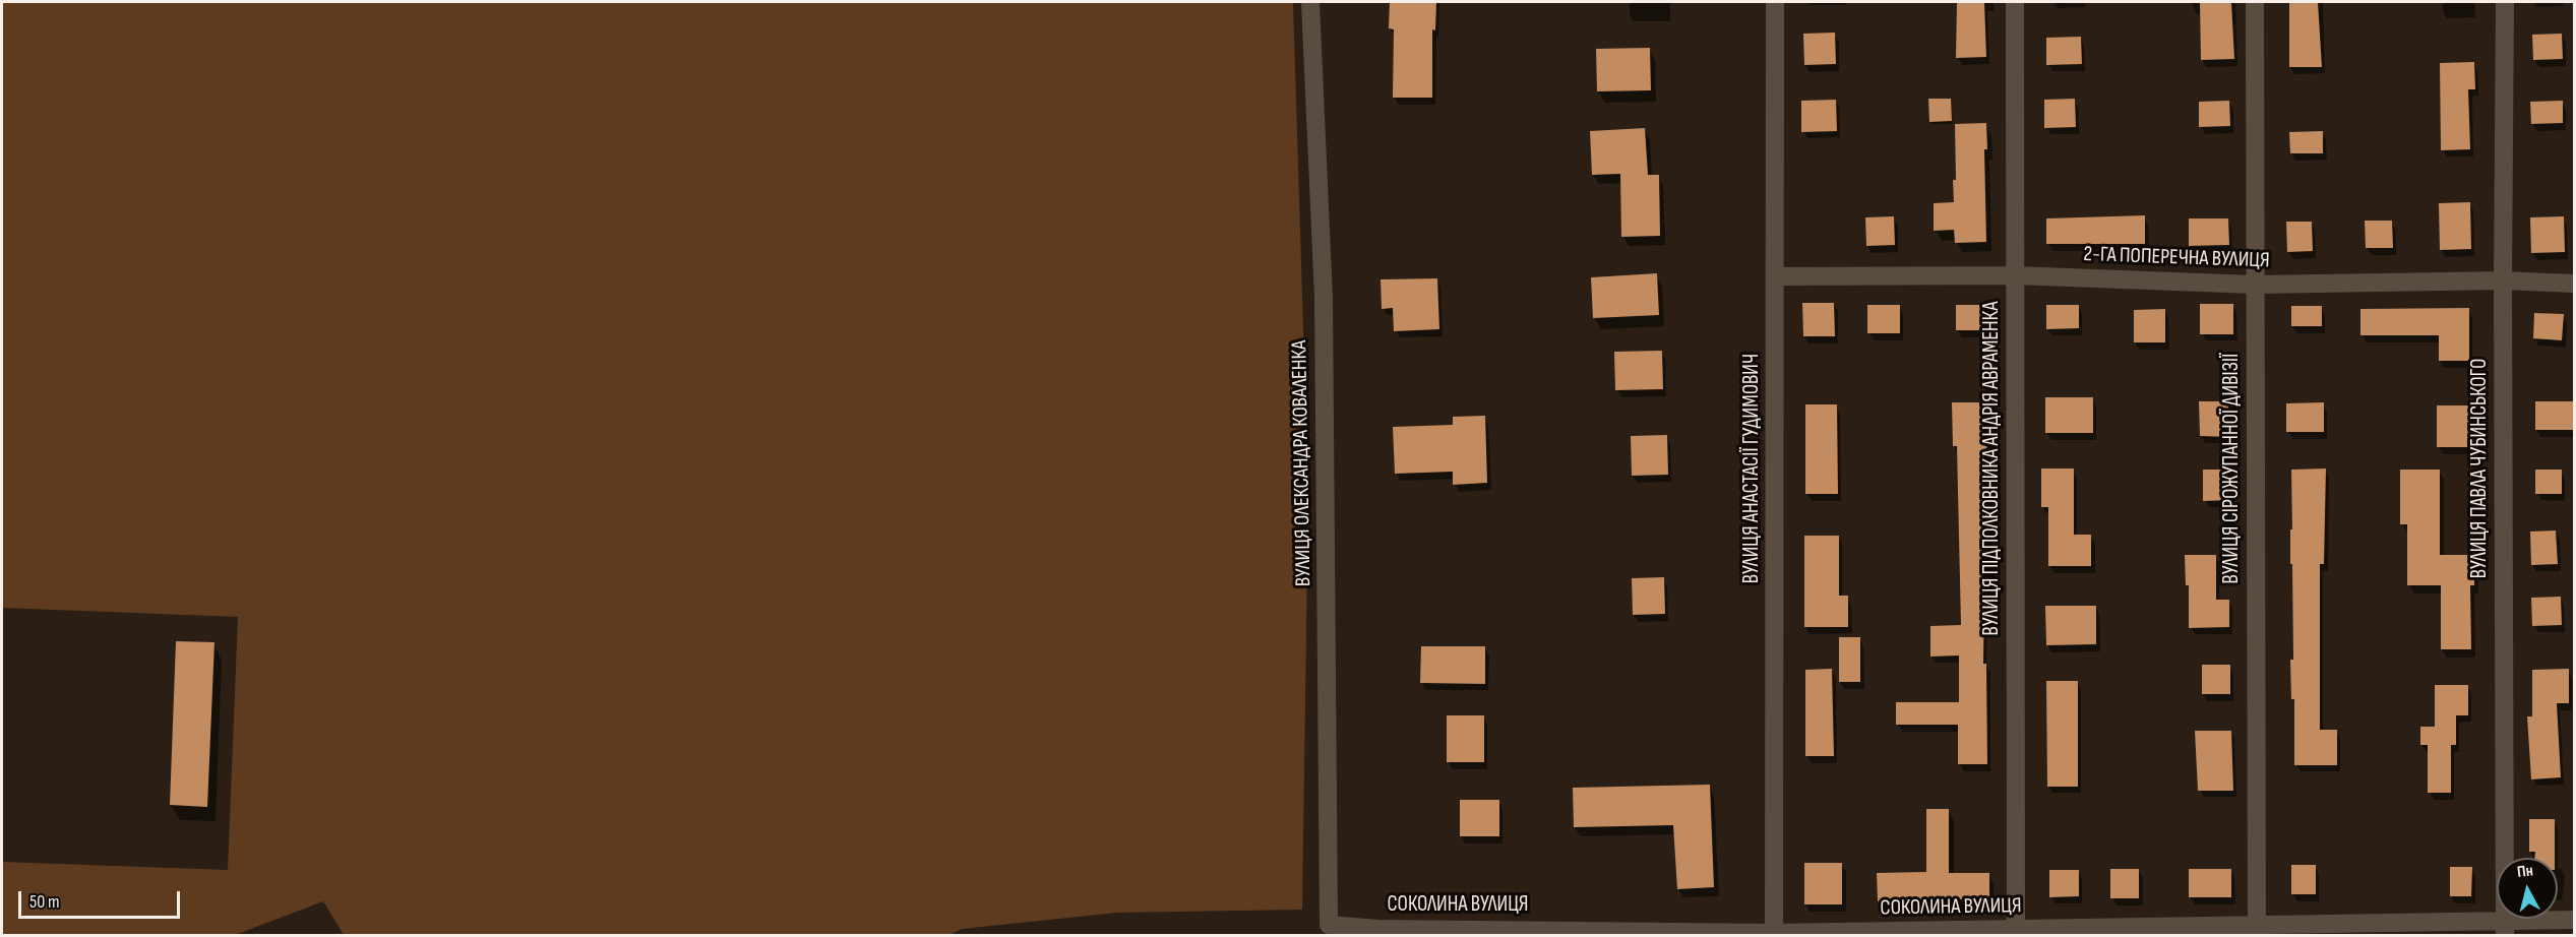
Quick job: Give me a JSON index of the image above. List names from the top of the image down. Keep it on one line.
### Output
{"streets":{"street":["2-ГА ПОПЕРЕЧНА ВУЛИЦЯ","ВУЛИЦЯ ОЛЕКСАНДРА КОВАЛЕНКА","ВУЛИЦЯ АНАСТАСІЇ ГУДИМОВИЧ","ВУЛИЦЯ ПІДПОЛКОВНИКА АНДРІЯ АВРАМЕНКА","ВУЛИЦЯ СІРОЖУПАННОЇ ДИВІЗІЇ","ВУЛИЦЯ ПАВЛА ЧУБИНСЬКОГО","СОКОЛИНА ВУЛИЦЯ"]},"crossings":[["2-ГА ПОПЕРЕЧНА ВУЛИЦЯ","ВУЛИЦЯ АНАСТАСІЇ ГУДИМОВИЧ"],["2-ГА ПОПЕРЕЧНА ВУЛИЦЯ","ВУЛИЦЯ ПІДПОЛКОВНИКА АНДРІЯ АВРАМЕНКА"],["2-ГА ПОПЕРЕЧНА ВУЛИЦЯ","ВУЛИЦЯ СІРОЖУПАННОЇ ДИВІЗІЇ"],["2-ГА ПОПЕРЕЧНА ВУЛИЦЯ","ВУЛИЦЯ ПАВЛА ЧУБИНСЬКОГО"],["ВУЛИЦЯ ОЛЕКСАНДРА КОВАЛЕНКА","СОКОЛИНА ВУЛИЦЯ"],["ВУЛИЦЯ АНАСТАСІЇ ГУДИМОВИЧ","СОКОЛИНА ВУЛИЦЯ"],["ВУЛИЦЯ ПІДПОЛКОВНИКА АНДРІЯ АВРАМЕНКА","СОКОЛИНА ВУЛИЦЯ"],["ВУЛИЦЯ СІРОЖУПАННОЇ ДИВІЗІЇ","СОКОЛИНА ВУЛИЦЯ"],["ВУЛИЦЯ ПАВЛА ЧУБИНСЬКОГО","СОКОЛИНА ВУЛИЦЯ"]],"scale_bar":"50 m","north":"top"}
